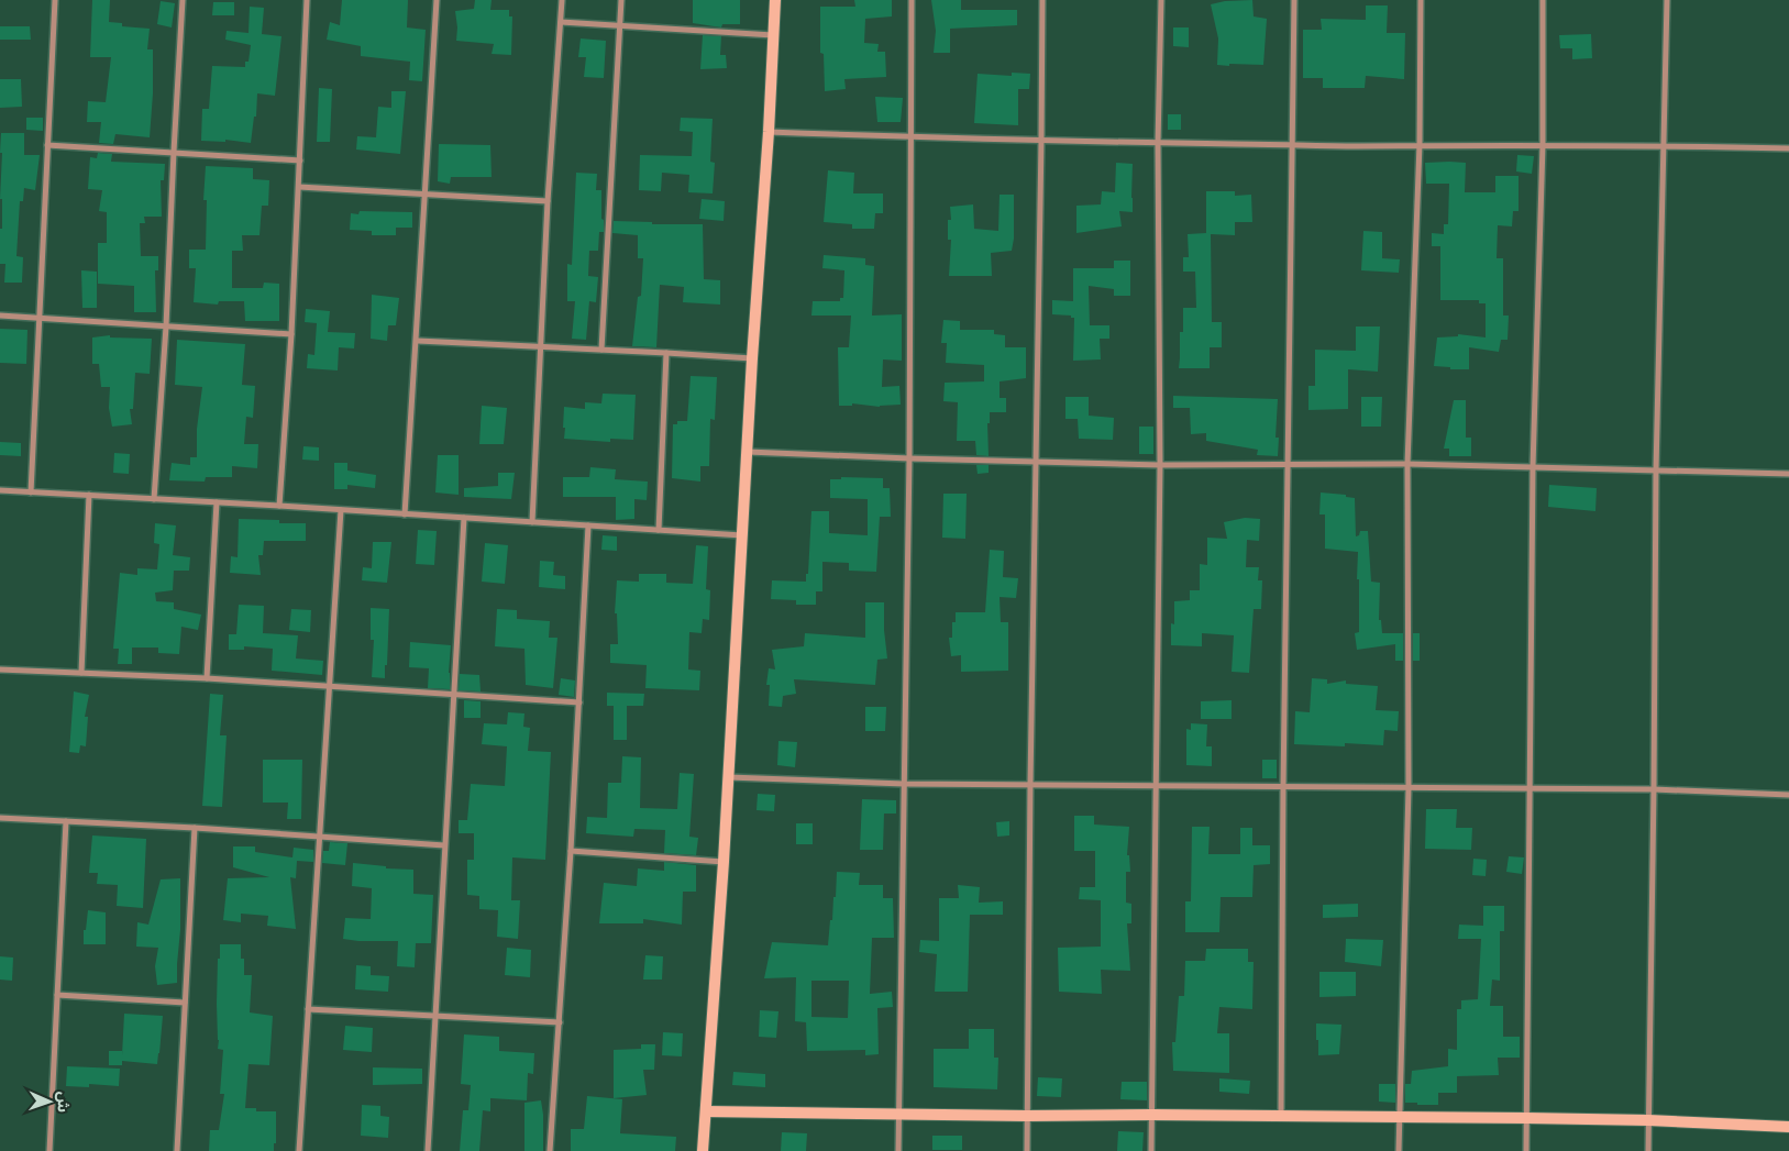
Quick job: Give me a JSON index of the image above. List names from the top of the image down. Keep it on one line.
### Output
{"north":"right"}
